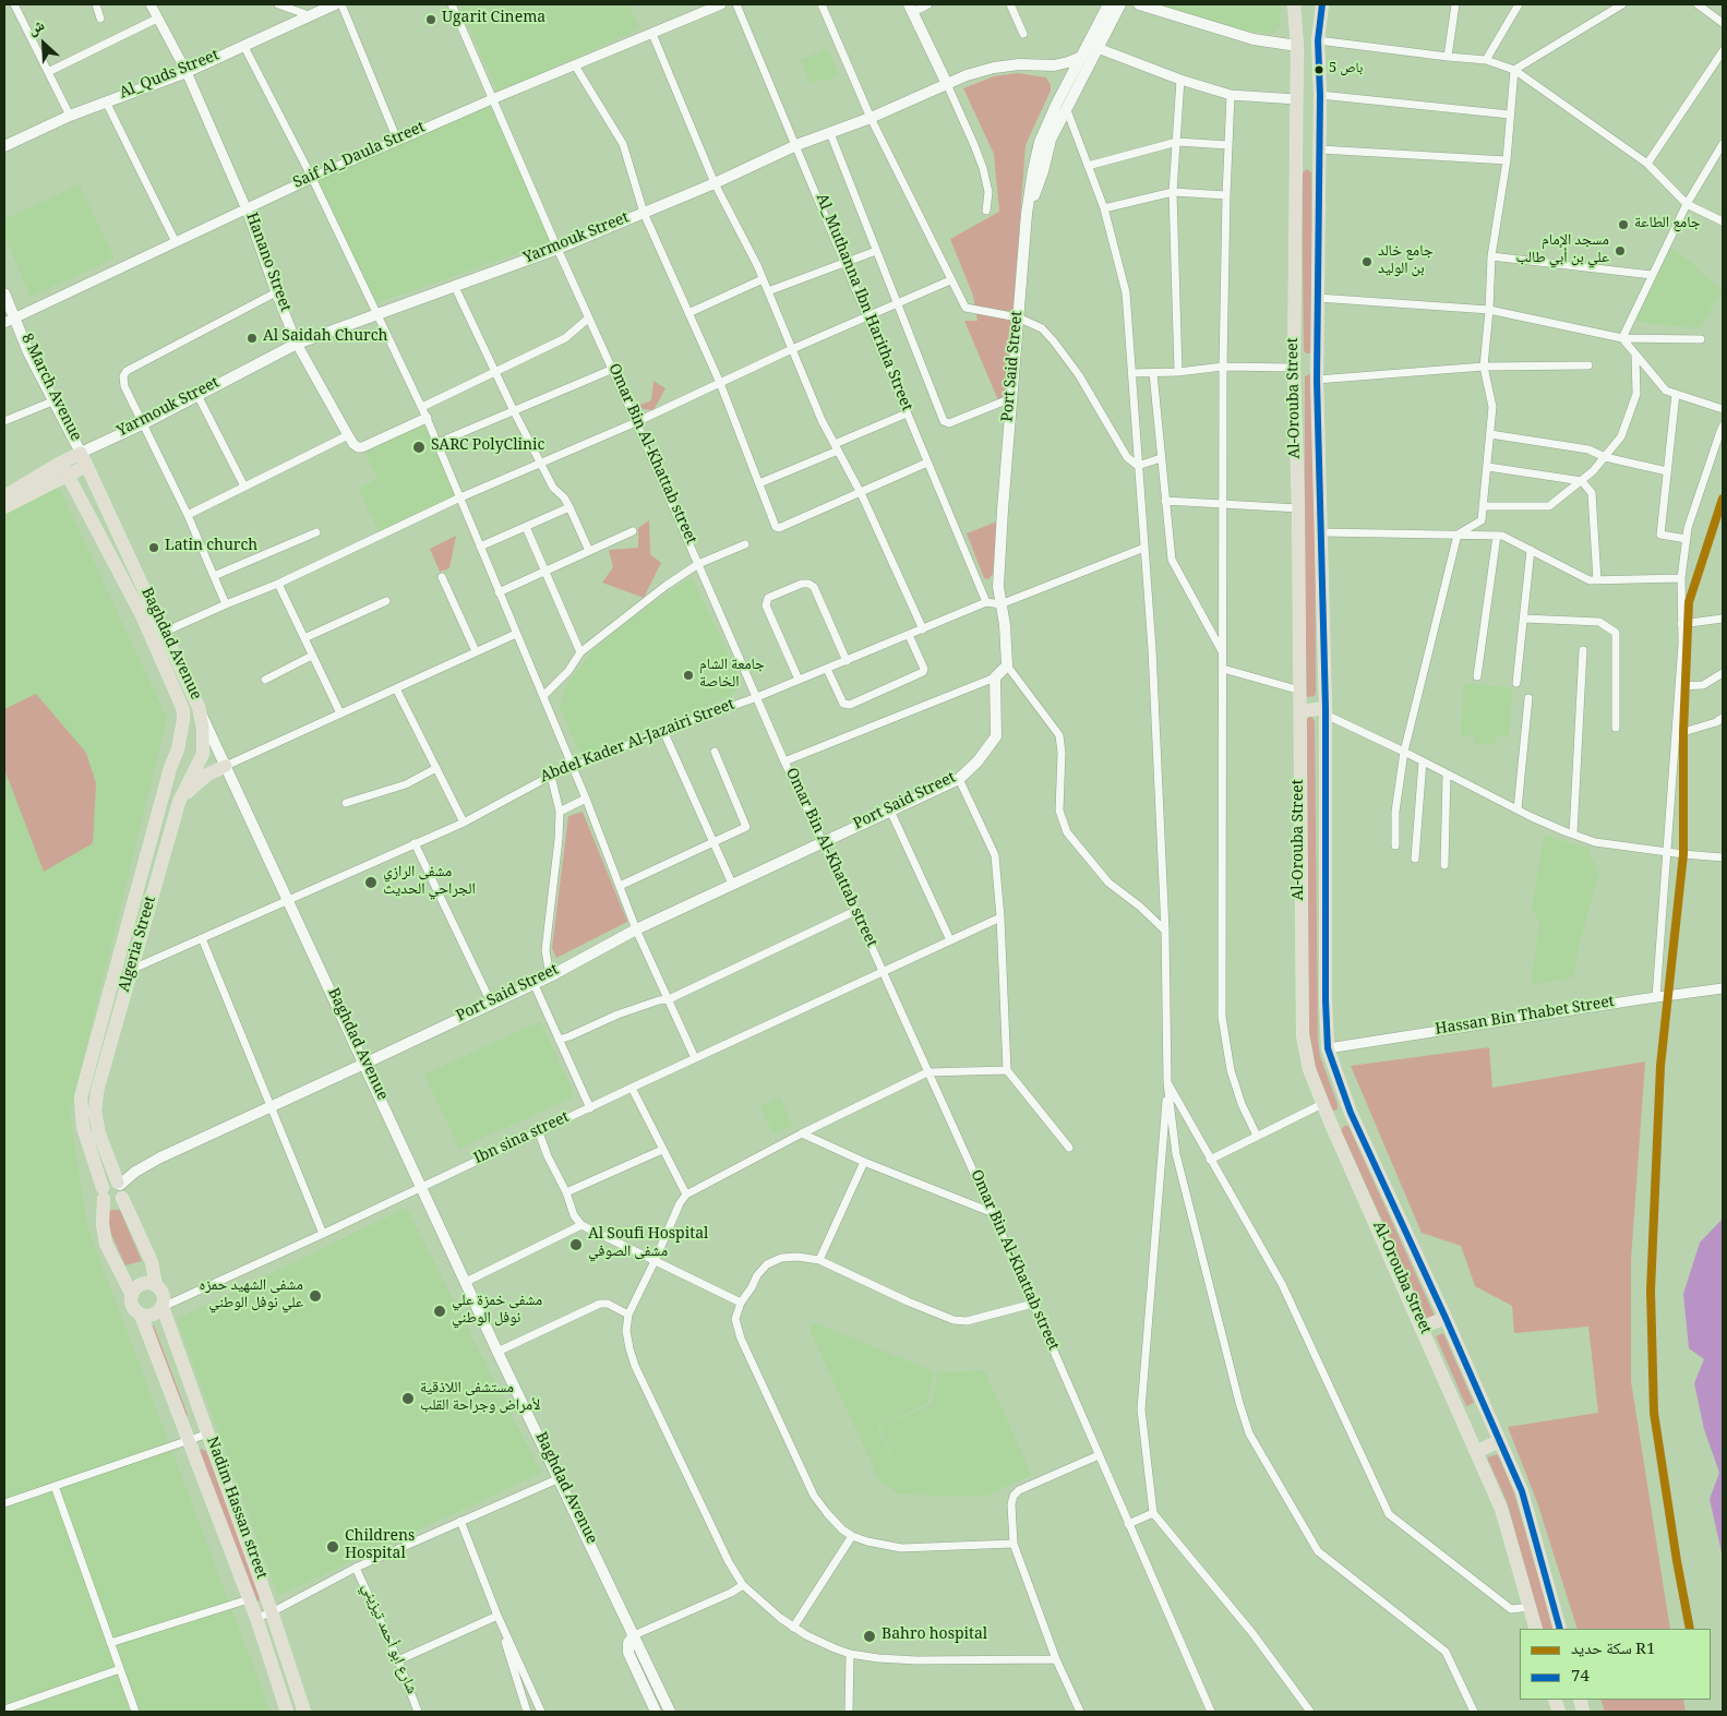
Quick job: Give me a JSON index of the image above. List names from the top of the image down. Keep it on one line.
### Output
{"streets":{"main road":["Al_Quds Street","Yarmouk Street","Port Said Street","8 March Avenue","Al-Orouba Street","Baghdad Avenue","Algeria Street","Nadim Hassan street"],"street":["Saif Al_Daula Street","Hanano Street","Al_Muthanna Ibn Haritha Street","Omar Bin Al-Khattab street","Abdel Kader Al-Jazairi Street","Hassan Bin Thabet Street","Ibn sina street","شارع ابو أحمد تيزيني"]},"crossings":[["Al_Quds Street","Hanano Street"],["Saif Al_Daula Street","Hanano Street"],["Saif Al_Daula Street","8 March Avenue"],["Saif Al_Daula Street","Omar Bin Al-Khattab street"],["Yarmouk Street","Hanano Street"],["Yarmouk Street","Al_Muthanna Ibn Haritha Street"],["Yarmouk Street","8 March Avenue"],["Yarmouk Street","Omar Bin Al-Khattab street"],["Yarmouk Street","Baghdad Avenue"],["Al_Muthanna Ibn Haritha Street","Abdel Kader Al-Jazairi Street"],["Port Said Street","Omar Bin Al-Khattab street"],["Port Said Street","Baghdad Avenue"],["Port Said Street","Algeria Street"],["8 March Avenue","Baghdad Avenue"],["Al-Orouba Street","Hassan Bin Thabet Street"],["Omar Bin Al-Khattab street","Abdel Kader Al-Jazairi Street"],["Omar Bin Al-Khattab street","Ibn sina street"],["Baghdad Avenue","Abdel Kader Al-Jazairi Street"],["Baghdad Avenue","Algeria Street"],["Baghdad Avenue","Ibn sina street"],["Abdel Kader Al-Jazairi Street","Algeria Street"],["Ibn sina street","Nadim Hassan street"]],"places":["Ugarit Cinema","باص 5","جامع الطاعة","مسجد الإمام علي بن أبي طالب","جامع خالد بن الوليد","Al Saidah Church","SARC PolyClinic","Latin church","جامعة الشام الخاصة","مشفى الرازي الجراحي الحديث","Al Soufi Hospital مشفى الصوفي","مشفى الشهيد حمزه علي نوفل الوطني","مشفى خمزة علي نوفل الوطني","مستشفى اللاذقية لأمراض وجراحة القلب","Childrens Hospital","Bahro hospital"],"lines":["transit line 74","rail line R1"],"legend":["سكة حديد R1","74"],"north":"top left"}
